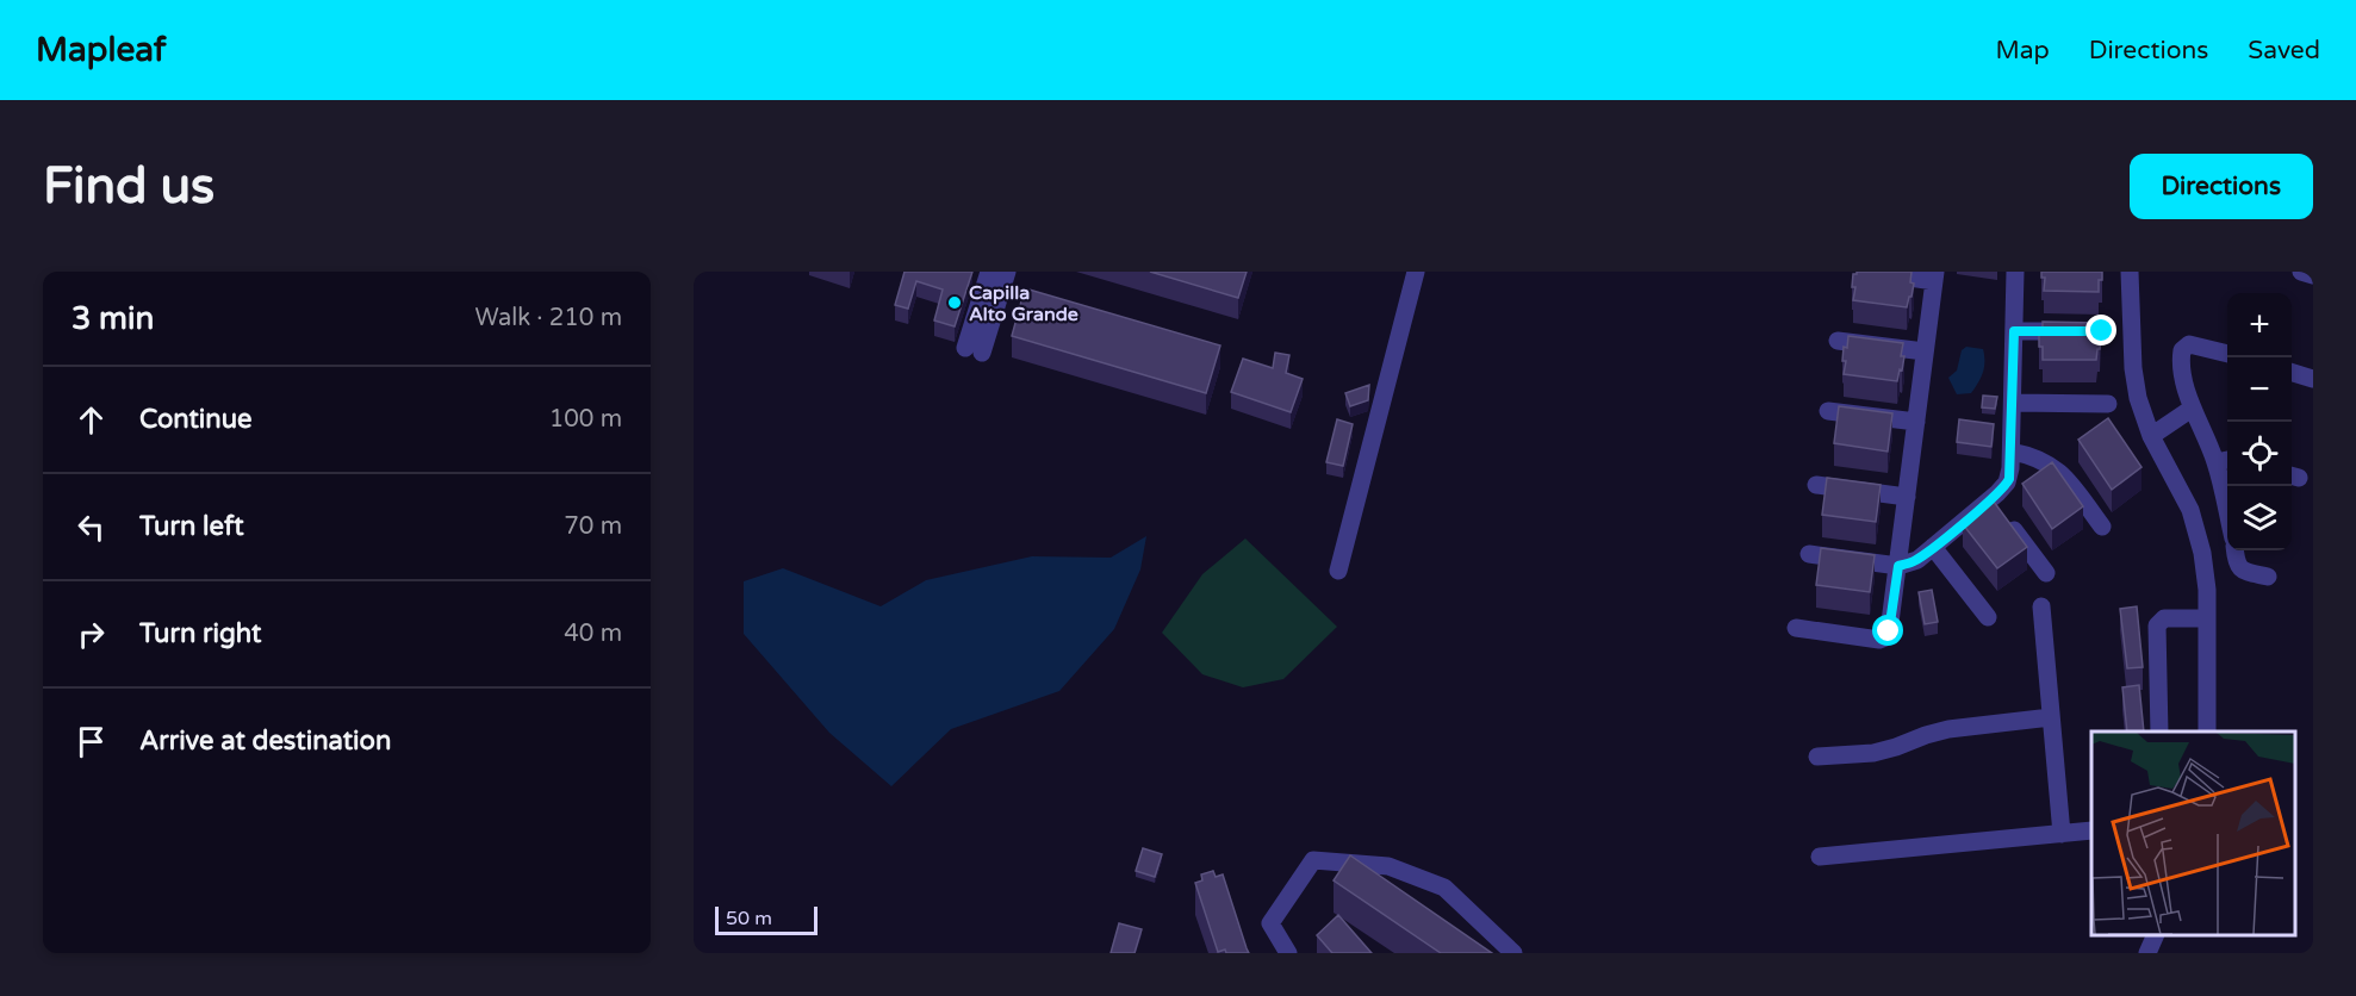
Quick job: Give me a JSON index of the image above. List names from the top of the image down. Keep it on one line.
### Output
{"places":["Capilla Alto Grande"],"scale_bar":"50 m","page":{"header":"Mapleaf","nav":["Map","Directions","Saved"],"buttons":"Directions","title":"Find us","heading":["3 min","Walk · 210 m"],"map_buttons":["+","−"],"list":[["Continue","100 m"],["Turn left","70 m"],["Turn right","40 m"],"Arrive at destination"],"scale":"50 m"}}
